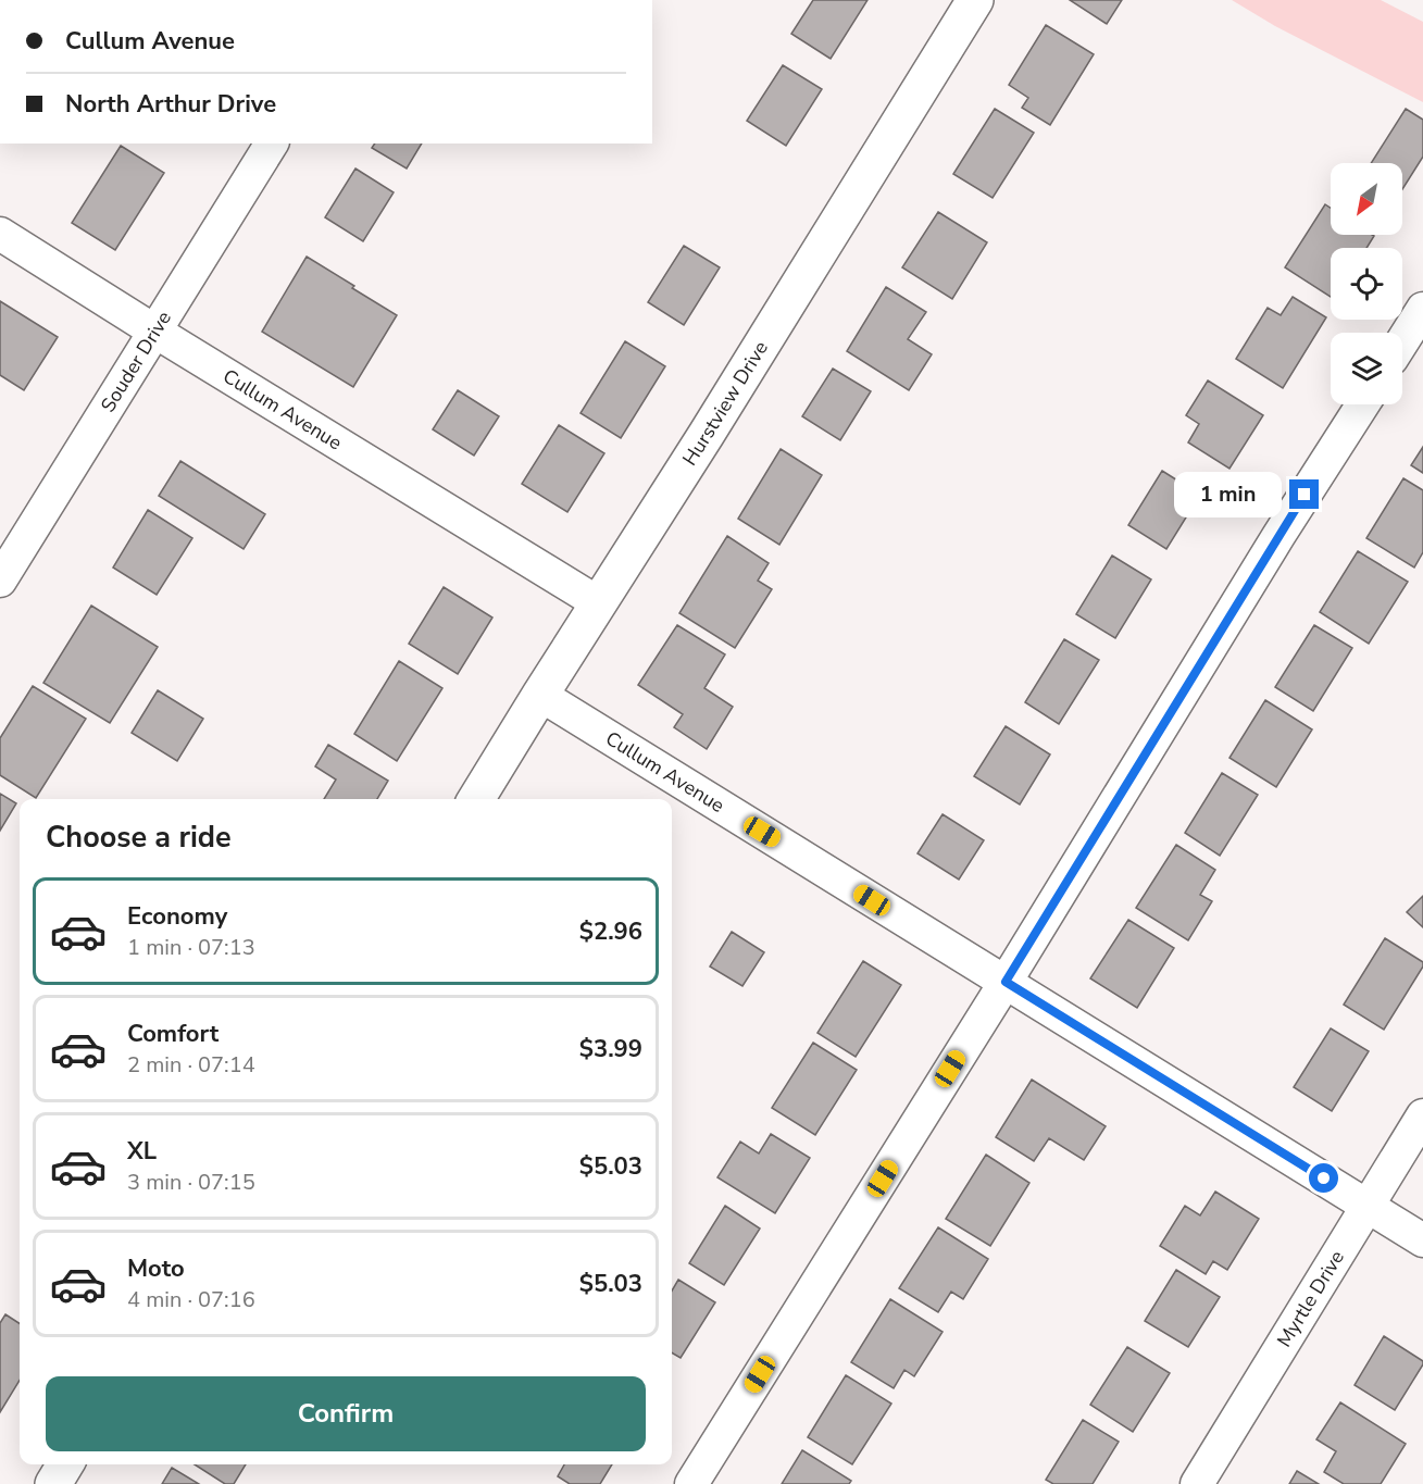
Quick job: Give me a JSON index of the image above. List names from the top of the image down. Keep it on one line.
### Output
{"streets":{"street":["Souder Drive","Hurstview Drive","Cullum Avenue","Myrtle Drive"]},"crossings":[["Souder Drive","Cullum Avenue"],["Hurstview Drive","Cullum Avenue"],["Cullum Avenue","Myrtle Drive"]],"north":"bottom left","page":{"banner":["Cullum Avenue","North Arthur Drive"],"bubble":"1 min","heading":"Choose a ride","list":[{"name":"Economy","note":"1 min · 07:13","value":"$2.96"},{"name":"Comfort","note":"2 min · 07:14","value":"$3.99"},{"name":"XL","note":"3 min · 07:15","value":"$5.03"},{"name":"Moto","note":"4 min · 07:16","value":"$5.03"}],"buttons":"Confirm"}}
